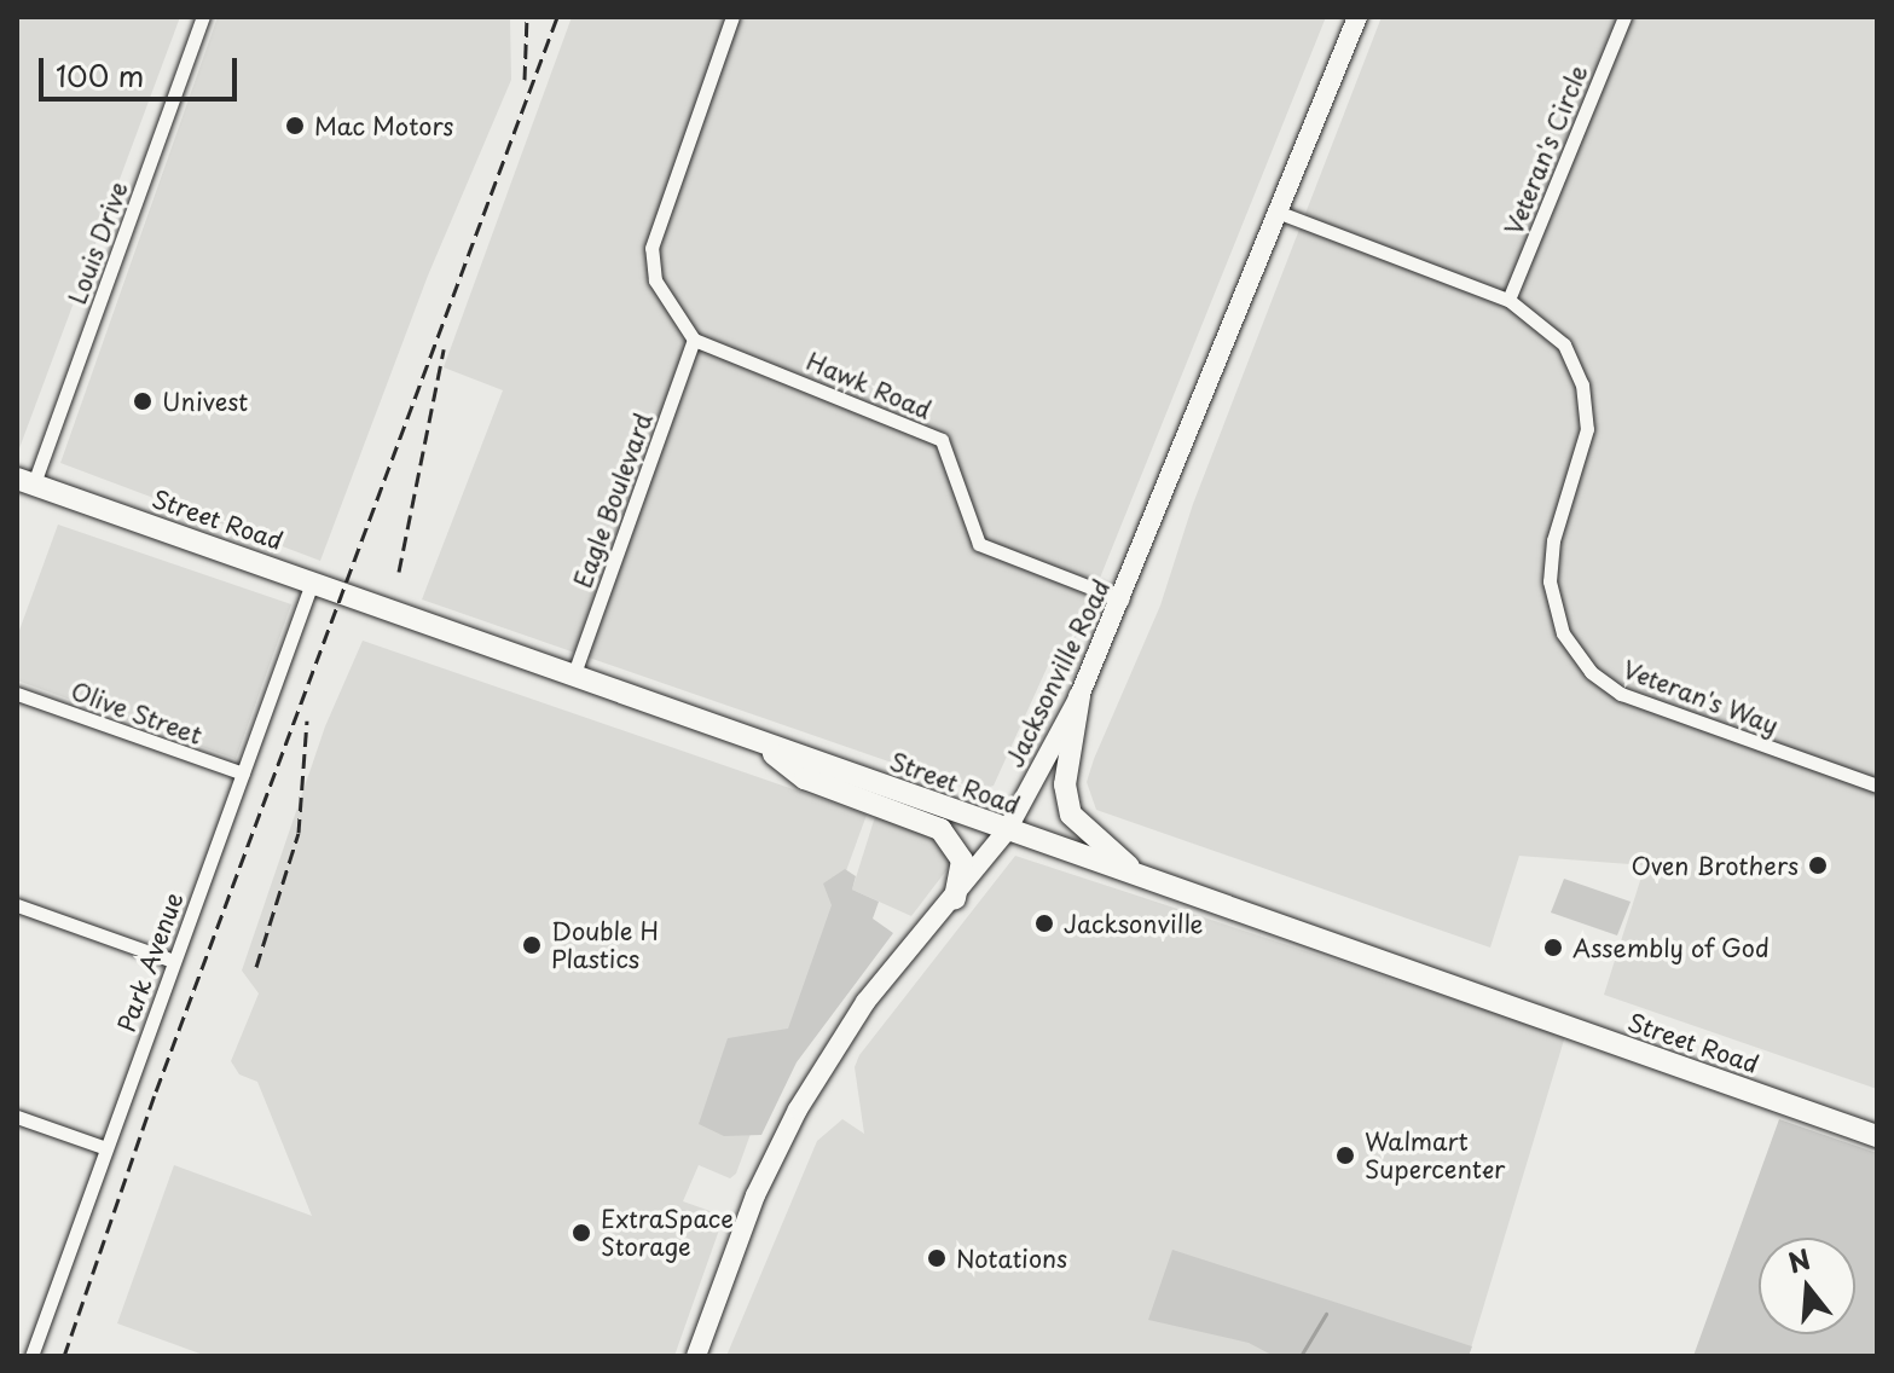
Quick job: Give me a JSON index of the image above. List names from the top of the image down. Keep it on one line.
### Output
{"streets":{"main road":["Street Road","Jacksonville Road"],"street":["Veteran's Circle","Louis Drive","Hawk Road","Eagle Boulevard","Veteran's Way","Olive Street","Park Avenue"]},"crossings":[["Veteran's Circle","Veteran's Way"],["Louis Drive","Street Road"],["Hawk Road","Eagle Boulevard"],["Hawk Road","Jacksonville Road"],["Eagle Boulevard","Street Road"],["Street Road","Jacksonville Road"],["Street Road","Park Avenue"],["Jacksonville Road","Veteran's Way"],["Olive Street","Park Avenue"]],"places":["Mac Motors","Univest","Oven Brothers","Jacksonville","Double H Plastics","Assembly of God","Walmart Supercenter","ExtraSpace Storage","Notations"],"scale_bar":"100 m","north":"top"}
